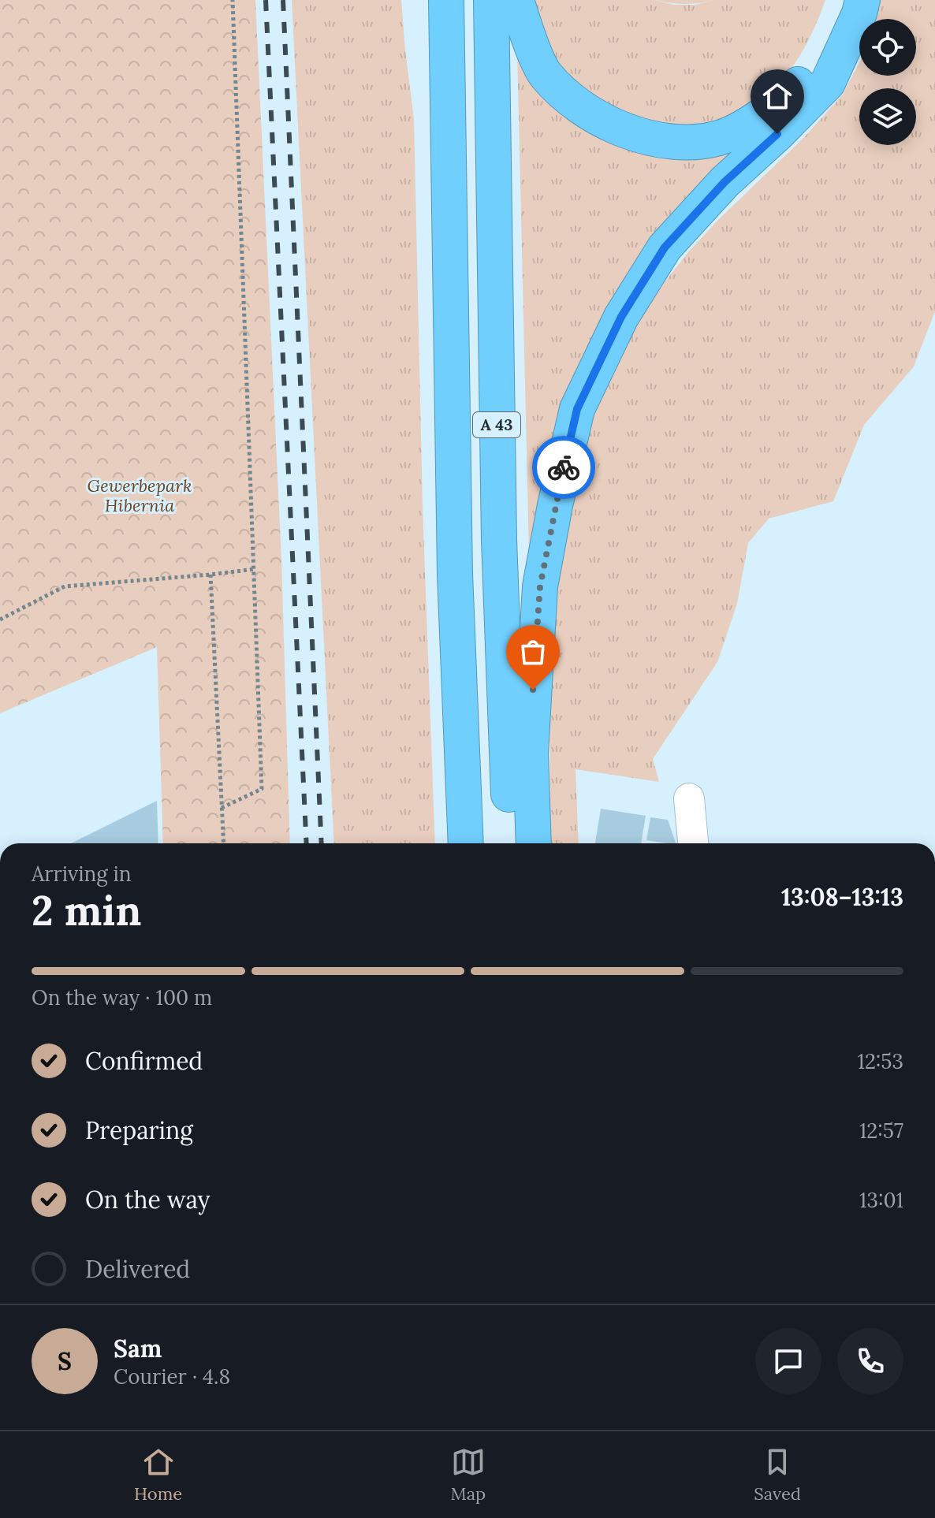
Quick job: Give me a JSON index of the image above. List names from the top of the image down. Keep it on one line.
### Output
{"streets":{"highway":["A 43"]},"parks":["Gewerbepark Hibernia"],"page":{"heading":["2 min","Arriving in","13:08–13:13"],"panel":["Sam","Courier · 4.8"],"bar":"On the way · 100 m","list":[["Confirmed","12:53"],["Preparing","12:57"],["On the way","13:01"],"Delivered"],"round":"S","tabs":["Home","Map","Saved"]}}
